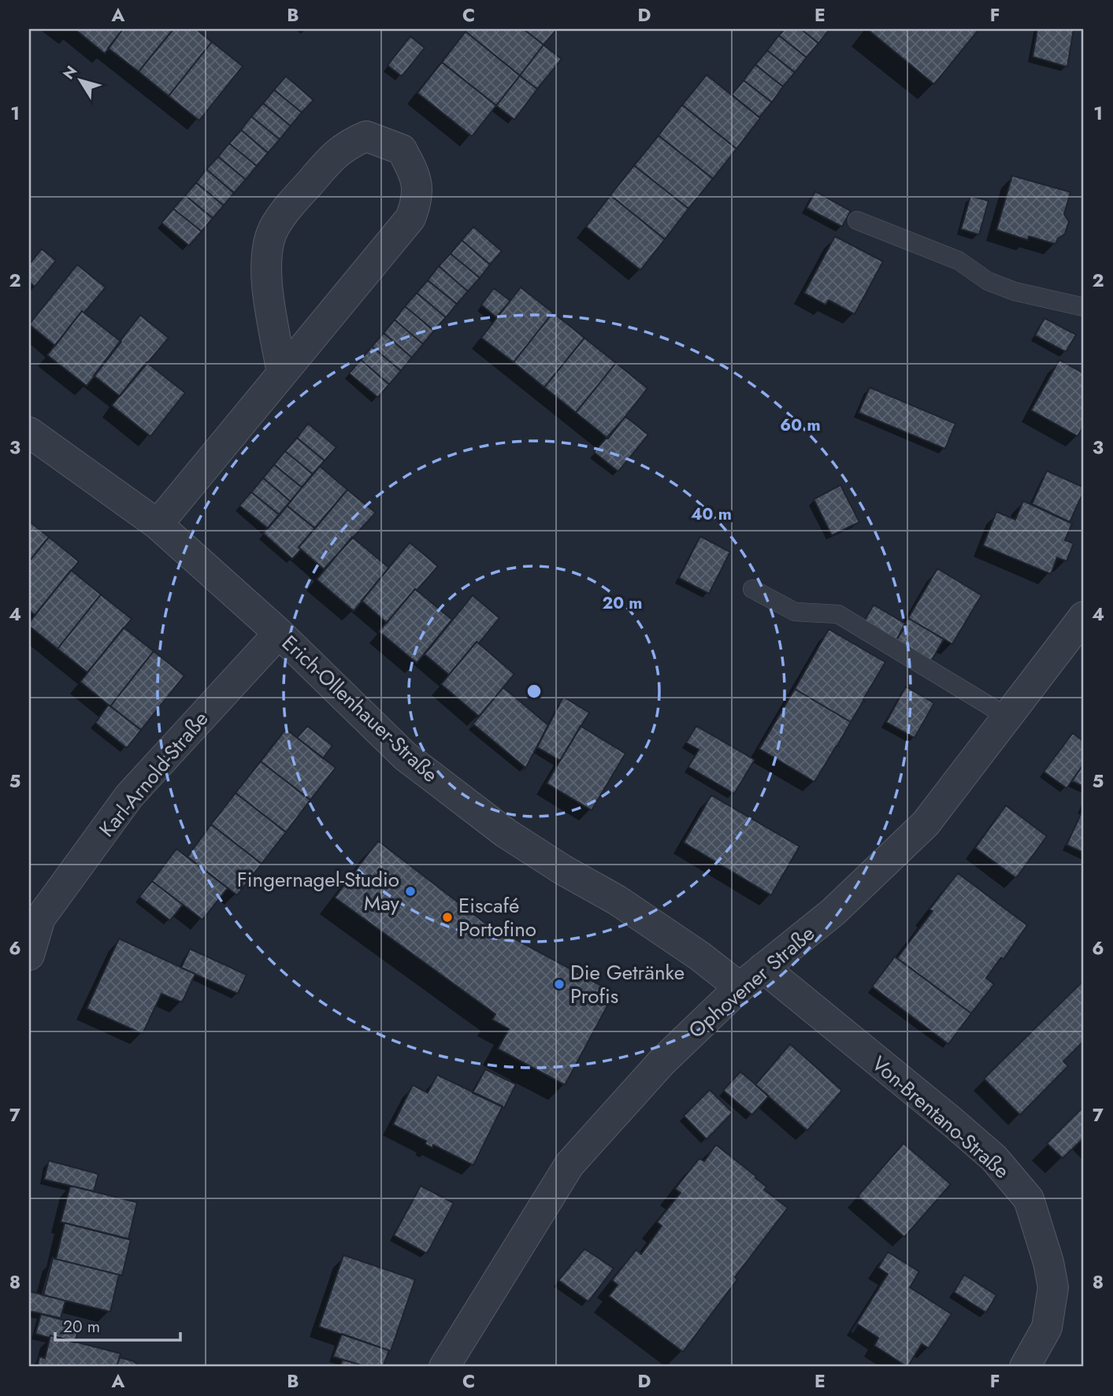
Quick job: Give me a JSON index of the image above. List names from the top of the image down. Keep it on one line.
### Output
{"streets":{"street":["Erich-Ollenhauer-Straße","Karl-Arnold-Straße","Ophovener Straße","Von-Brentano-Straße"]},"crossings":[["Erich-Ollenhauer-Straße","Karl-Arnold-Straße"],["Erich-Ollenhauer-Straße","Ophovener Straße"],["Ophovener Straße","Von-Brentano-Straße"]],"places":["Fingernagel-Studio May","Eiscafé Portofino","Die Getränke Profis"],"scale_bar":"20 m","north":"top left","grid":{"columns":["A","B","C","D","E","F"],"rows":["1","2","3","4","5","6","7","8"]},"rings":["60 m","40 m","20 m"]}
